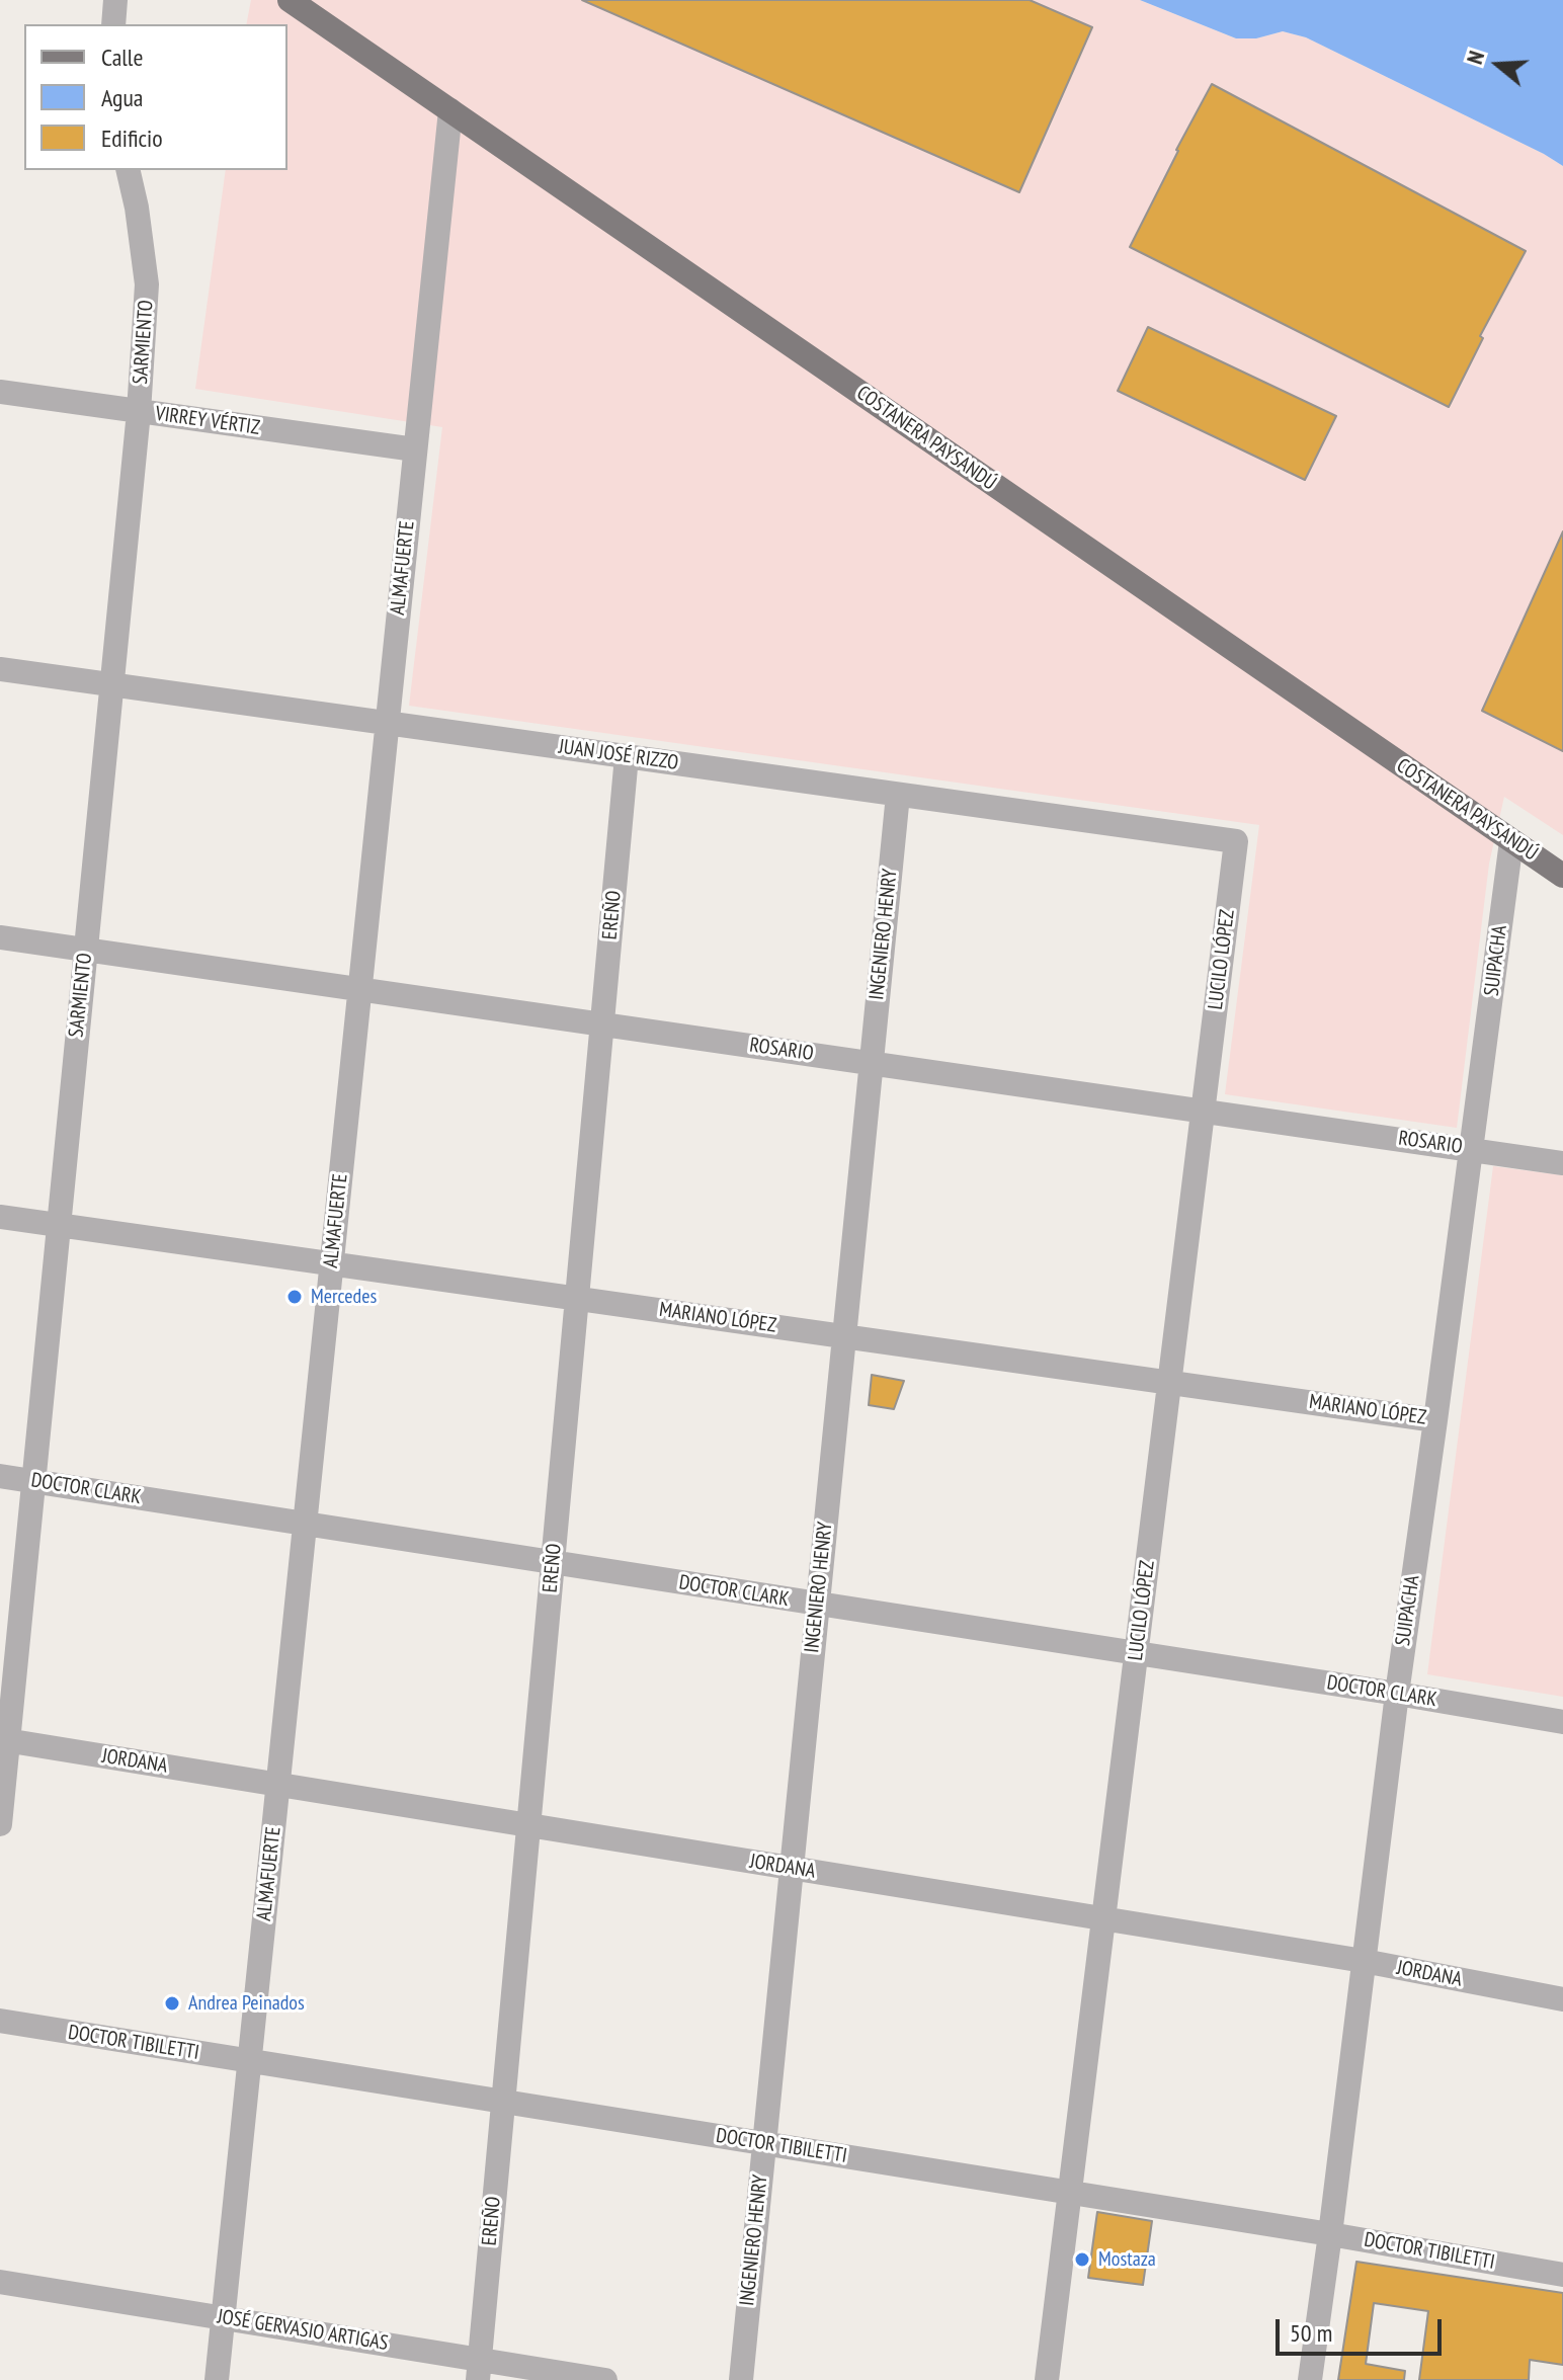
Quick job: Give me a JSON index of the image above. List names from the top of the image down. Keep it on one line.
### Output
{"streets":{"main road":["COSTANERA PAYSANDÚ"],"street":["SARMIENTO","VIRREY VÉRTIZ","ALMAFUERTE","JUAN JOSÉ RIZZO","EREÑO","INGENIERO HENRY","LUCILO LÓPEZ","SUIPACHA","ROSARIO","MARIANO LÓPEZ","DOCTOR CLARK","JORDANA","DOCTOR TIBILETTI","JOSÉ GERVASIO ARTIGAS"]},"crossings":[["SARMIENTO","VIRREY VÉRTIZ"],["SARMIENTO","JUAN JOSÉ RIZZO"],["SARMIENTO","ROSARIO"],["SARMIENTO","MARIANO LÓPEZ"],["SARMIENTO","DOCTOR CLARK"],["SARMIENTO","JORDANA"],["VIRREY VÉRTIZ","ALMAFUERTE"],["COSTANERA PAYSANDÚ","ALMAFUERTE"],["COSTANERA PAYSANDÚ","SUIPACHA"],["ALMAFUERTE","JUAN JOSÉ RIZZO"],["ALMAFUERTE","ROSARIO"],["ALMAFUERTE","MARIANO LÓPEZ"],["ALMAFUERTE","DOCTOR CLARK"],["ALMAFUERTE","JORDANA"],["ALMAFUERTE","DOCTOR TIBILETTI"],["ALMAFUERTE","JOSÉ GERVASIO ARTIGAS"],["JUAN JOSÉ RIZZO","EREÑO"],["JUAN JOSÉ RIZZO","INGENIERO HENRY"],["JUAN JOSÉ RIZZO","LUCILO LÓPEZ"],["EREÑO","ROSARIO"],["EREÑO","MARIANO LÓPEZ"],["EREÑO","DOCTOR CLARK"],["EREÑO","JORDANA"],["EREÑO","DOCTOR TIBILETTI"],["EREÑO","JOSÉ GERVASIO ARTIGAS"],["INGENIERO HENRY","ROSARIO"],["INGENIERO HENRY","MARIANO LÓPEZ"],["INGENIERO HENRY","DOCTOR CLARK"],["INGENIERO HENRY","JORDANA"],["INGENIERO HENRY","DOCTOR TIBILETTI"],["LUCILO LÓPEZ","ROSARIO"],["LUCILO LÓPEZ","MARIANO LÓPEZ"],["LUCILO LÓPEZ","DOCTOR CLARK"],["LUCILO LÓPEZ","JORDANA"],["LUCILO LÓPEZ","DOCTOR TIBILETTI"],["SUIPACHA","ROSARIO"],["SUIPACHA","MARIANO LÓPEZ"],["SUIPACHA","DOCTOR CLARK"],["SUIPACHA","JORDANA"],["SUIPACHA","DOCTOR TIBILETTI"]],"places":["Mercedes","Andrea Peinados","Mostaza"],"legend":["Calle","Agua","Edificio"],"scale_bar":"50 m","north":"left"}
